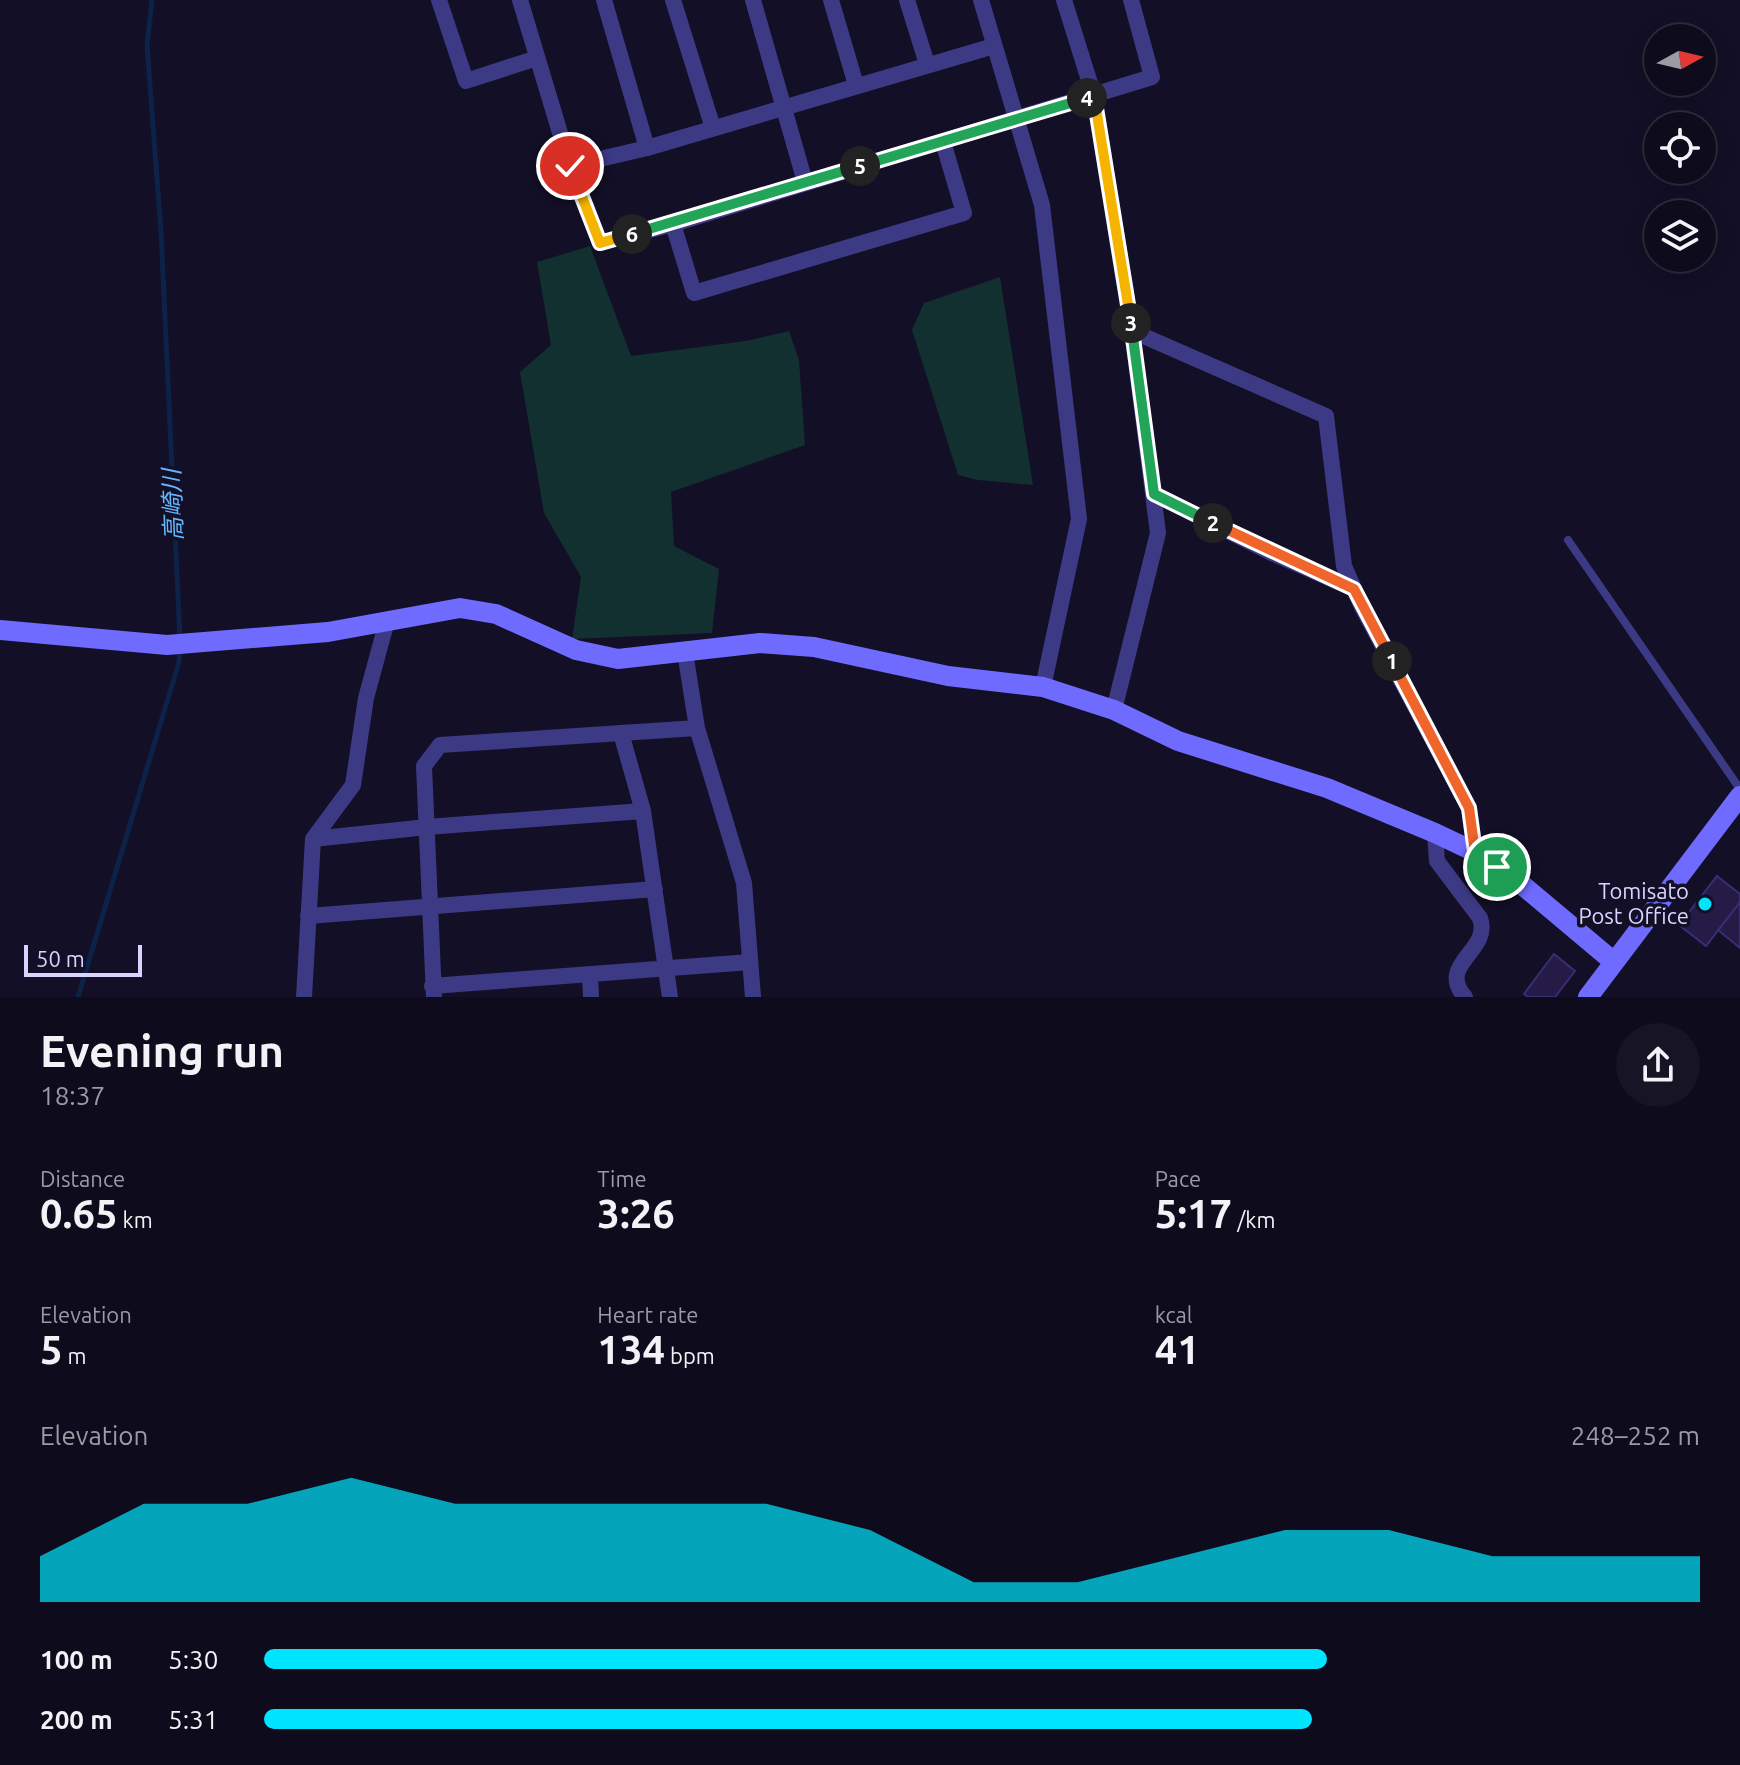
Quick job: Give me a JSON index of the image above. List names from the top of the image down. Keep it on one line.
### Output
{"water":["高崎川"],"places":["Tomisato Post Office"],"scale_bar":"50 m","north":"right","page":{"pins":["4","5","6","3","2","1"],"scale":"50 m","heading":["Evening run","18:37"],"stats":[["Distance","0.65 km"],["Time","3:26"],["Pace","5:17 /km"],["Elevation","5 m"],["Heart rate","134 bpm"],["kcal","41"]],"chart":["Elevation","248–252 m"],"list":[{"name":"100 m","note":"5:30"},{"name":"200 m","note":"5:31"}]}}
